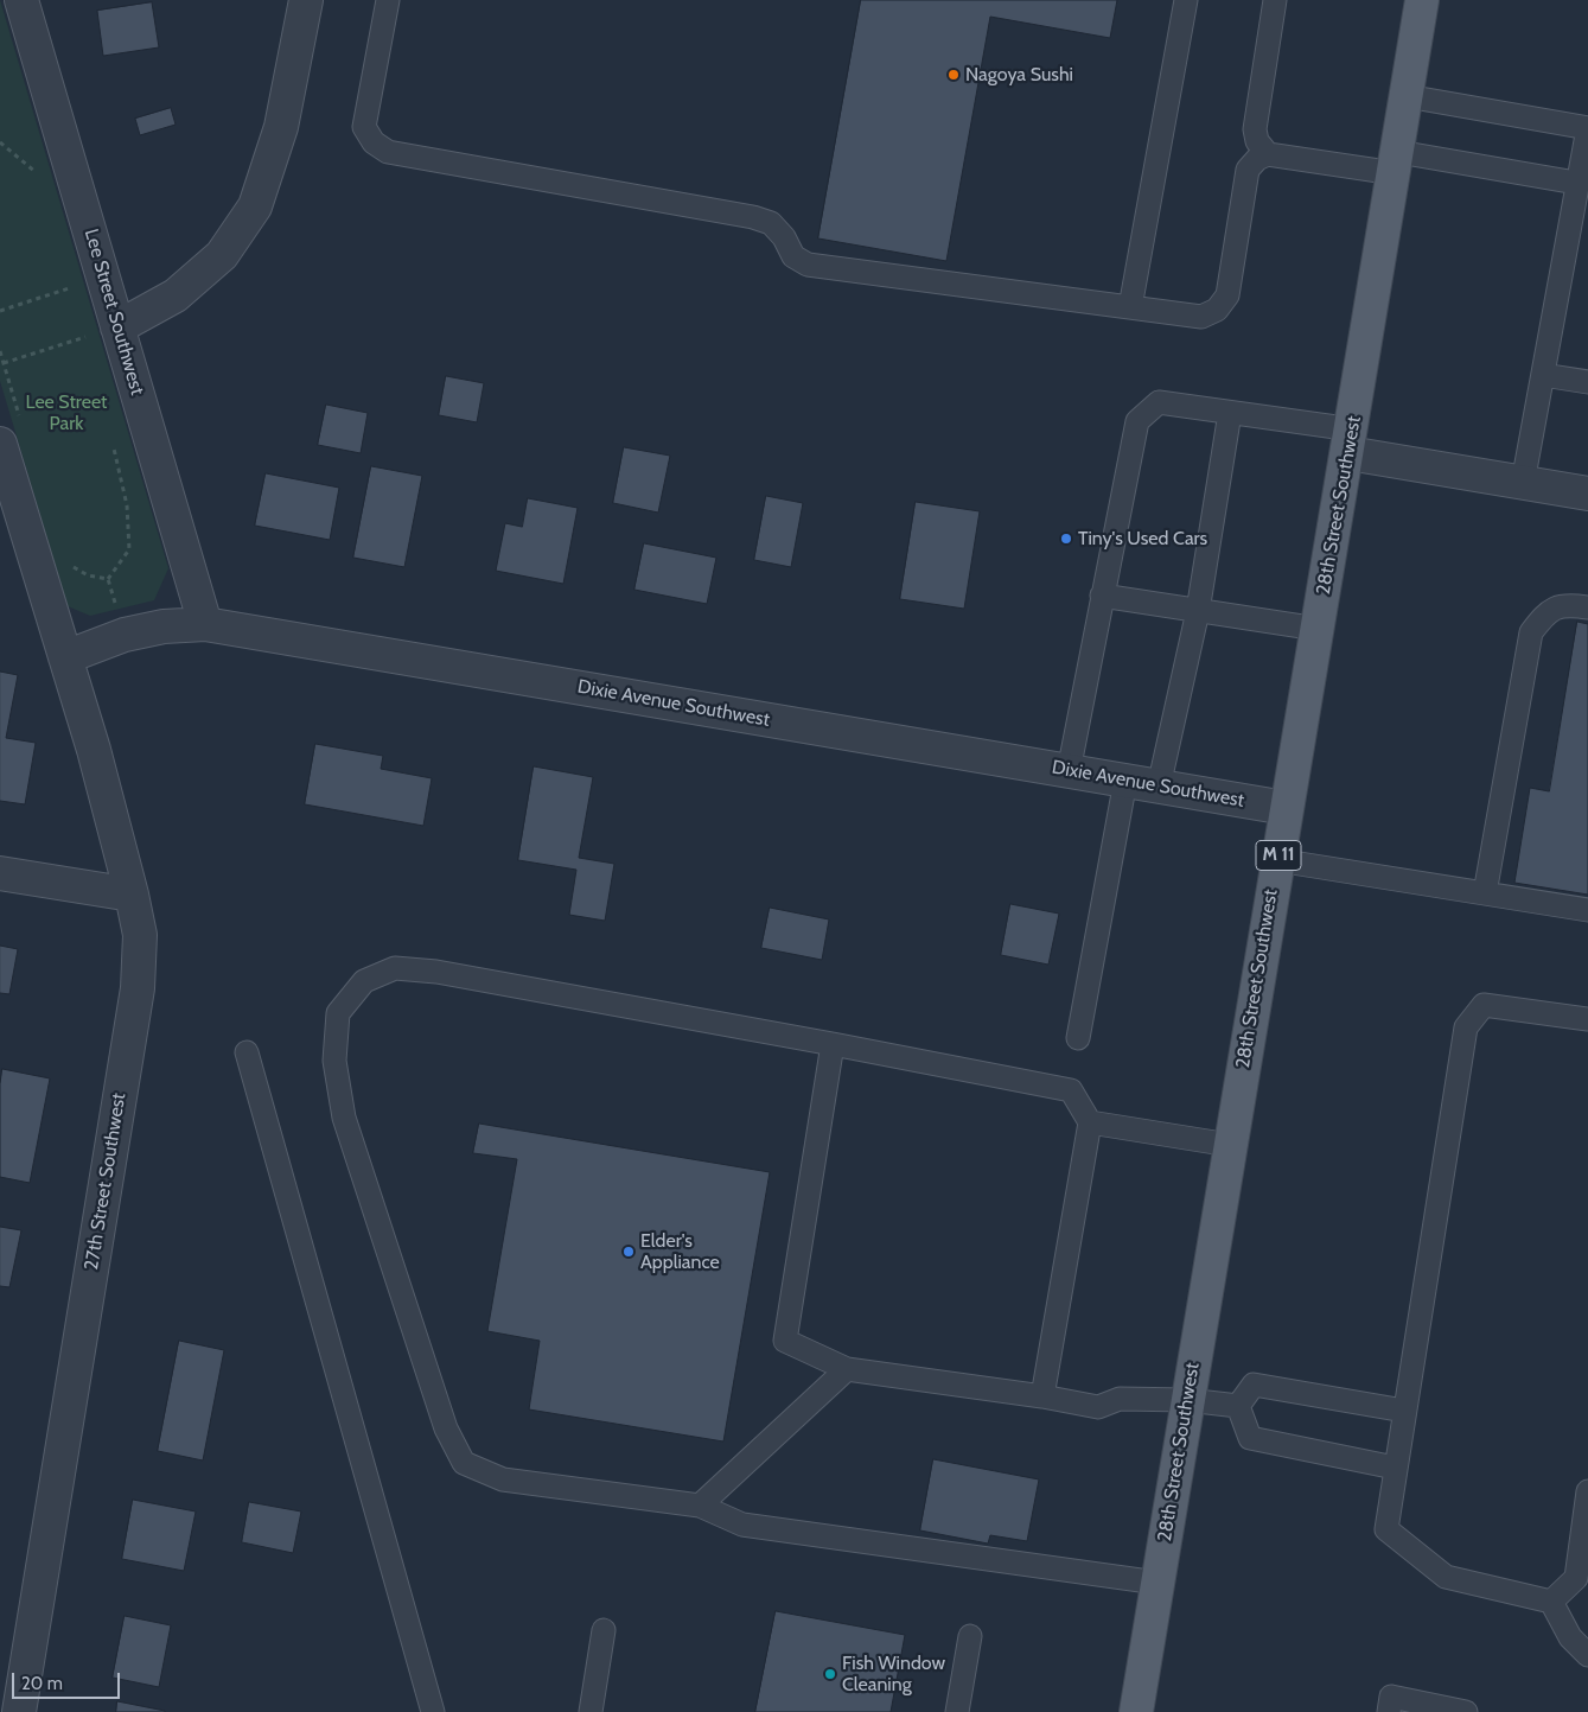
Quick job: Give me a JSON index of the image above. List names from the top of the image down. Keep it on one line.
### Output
{"streets":{"main road":["28th Street Southwest","M 11"],"street":["Lee Street Southwest","Dixie Avenue Southwest","27th Street Southwest"]},"crossings":[["Lee Street Southwest","Dixie Avenue Southwest"],["28th Street Southwest","Dixie Avenue Southwest"],["Dixie Avenue Southwest","27th Street Southwest"]],"parks":["Lee Street Park"],"places":["Nagoya Sushi","Tiny's Used Cars","Elder's Appliance","Fish Window Cleaning"],"scale_bar":"20 m"}
